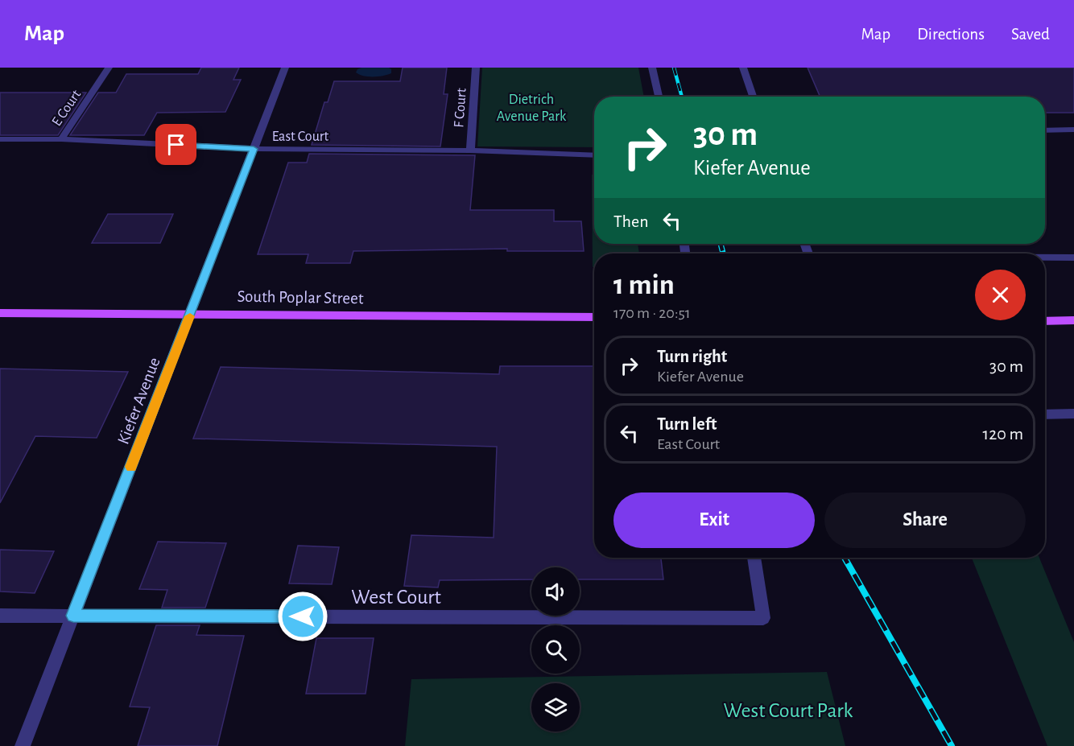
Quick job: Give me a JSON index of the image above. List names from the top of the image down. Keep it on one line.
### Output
{"streets":{"main road":["South Poplar Street"],"street":["E Court","F Court","East Court","Kiefer Avenue","West Court"]},"crossings":[["E Court","East Court"],["F Court","East Court"],["East Court","Kiefer Avenue"],["South Poplar Street","Kiefer Avenue"],["Kiefer Avenue","West Court"]],"parks":["Dietrich Avenue Park","West Court Park"],"page":{"header":"Map","nav":["Map","Directions","Saved"],"turn":["30 m","Kiefer Avenue"],"then":"Then","heading":["1 min","170 m · 20:51"],"list":[{"name":"Turn right","note":"Kiefer Avenue","value":"30 m"},{"name":"Turn left","note":"East Court","value":"120 m"}],"buttons":["Exit","Share"]}}
